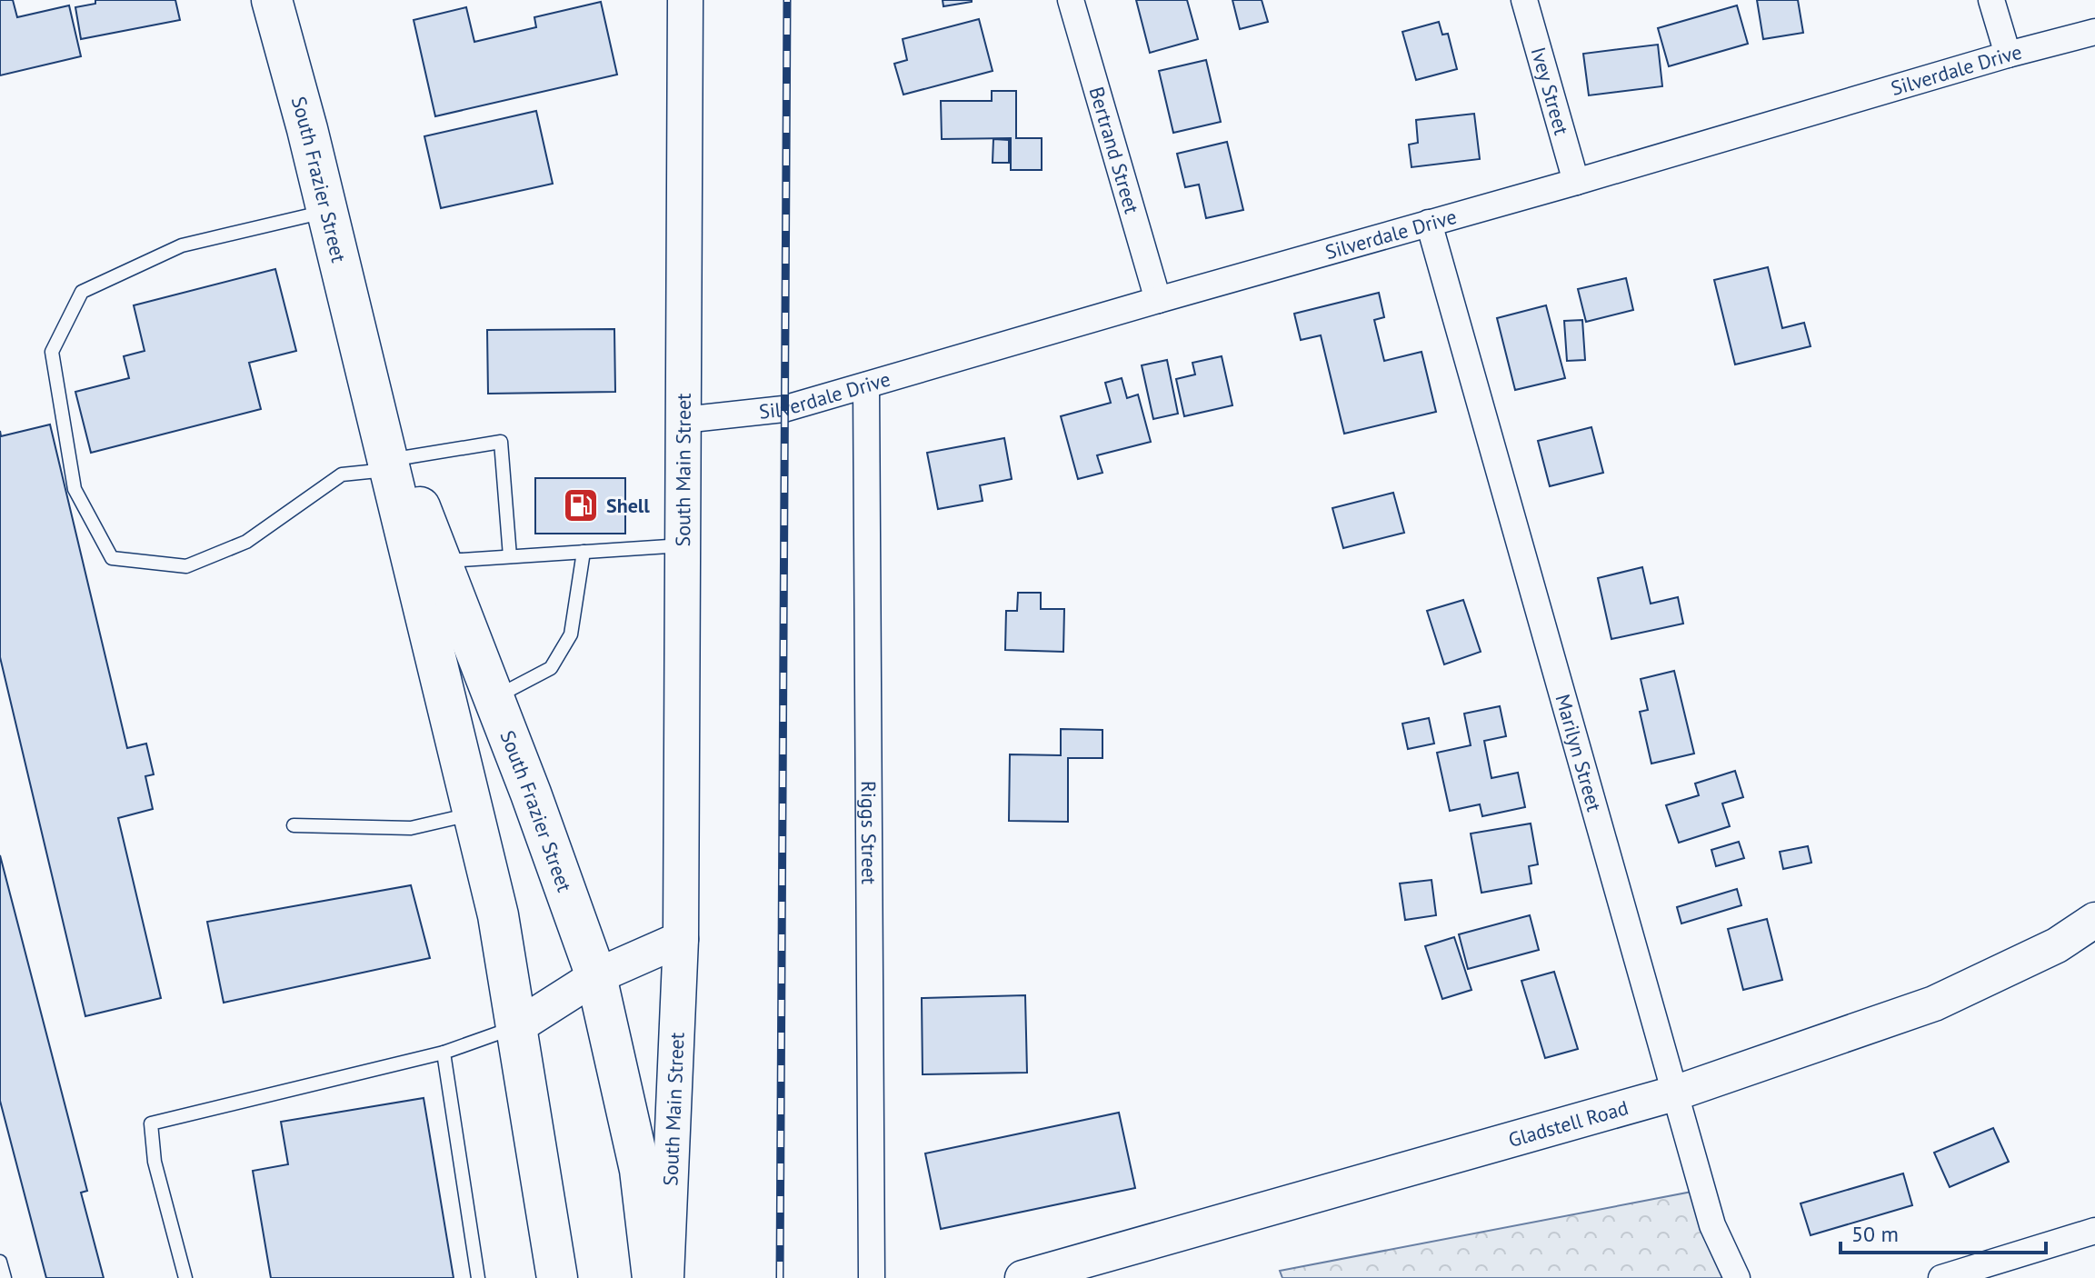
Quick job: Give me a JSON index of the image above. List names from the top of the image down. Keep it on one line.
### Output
{"streets":{"main road":["South Frazier Street"],"street":["Silverdale Drive","Ivey Street","Bertrand Street","South Main Street","Marilyn Street","Riggs Street","Gladstell Road"]},"crossings":[["Silverdale Drive","Ivey Street"],["Silverdale Drive","Bertrand Street"],["Silverdale Drive","South Main Street"],["Silverdale Drive","Marilyn Street"],["Silverdale Drive","Riggs Street"],["Marilyn Street","Gladstell Road"]],"places":{"fuel station":["Shell"]},"scale_bar":"50 m"}
